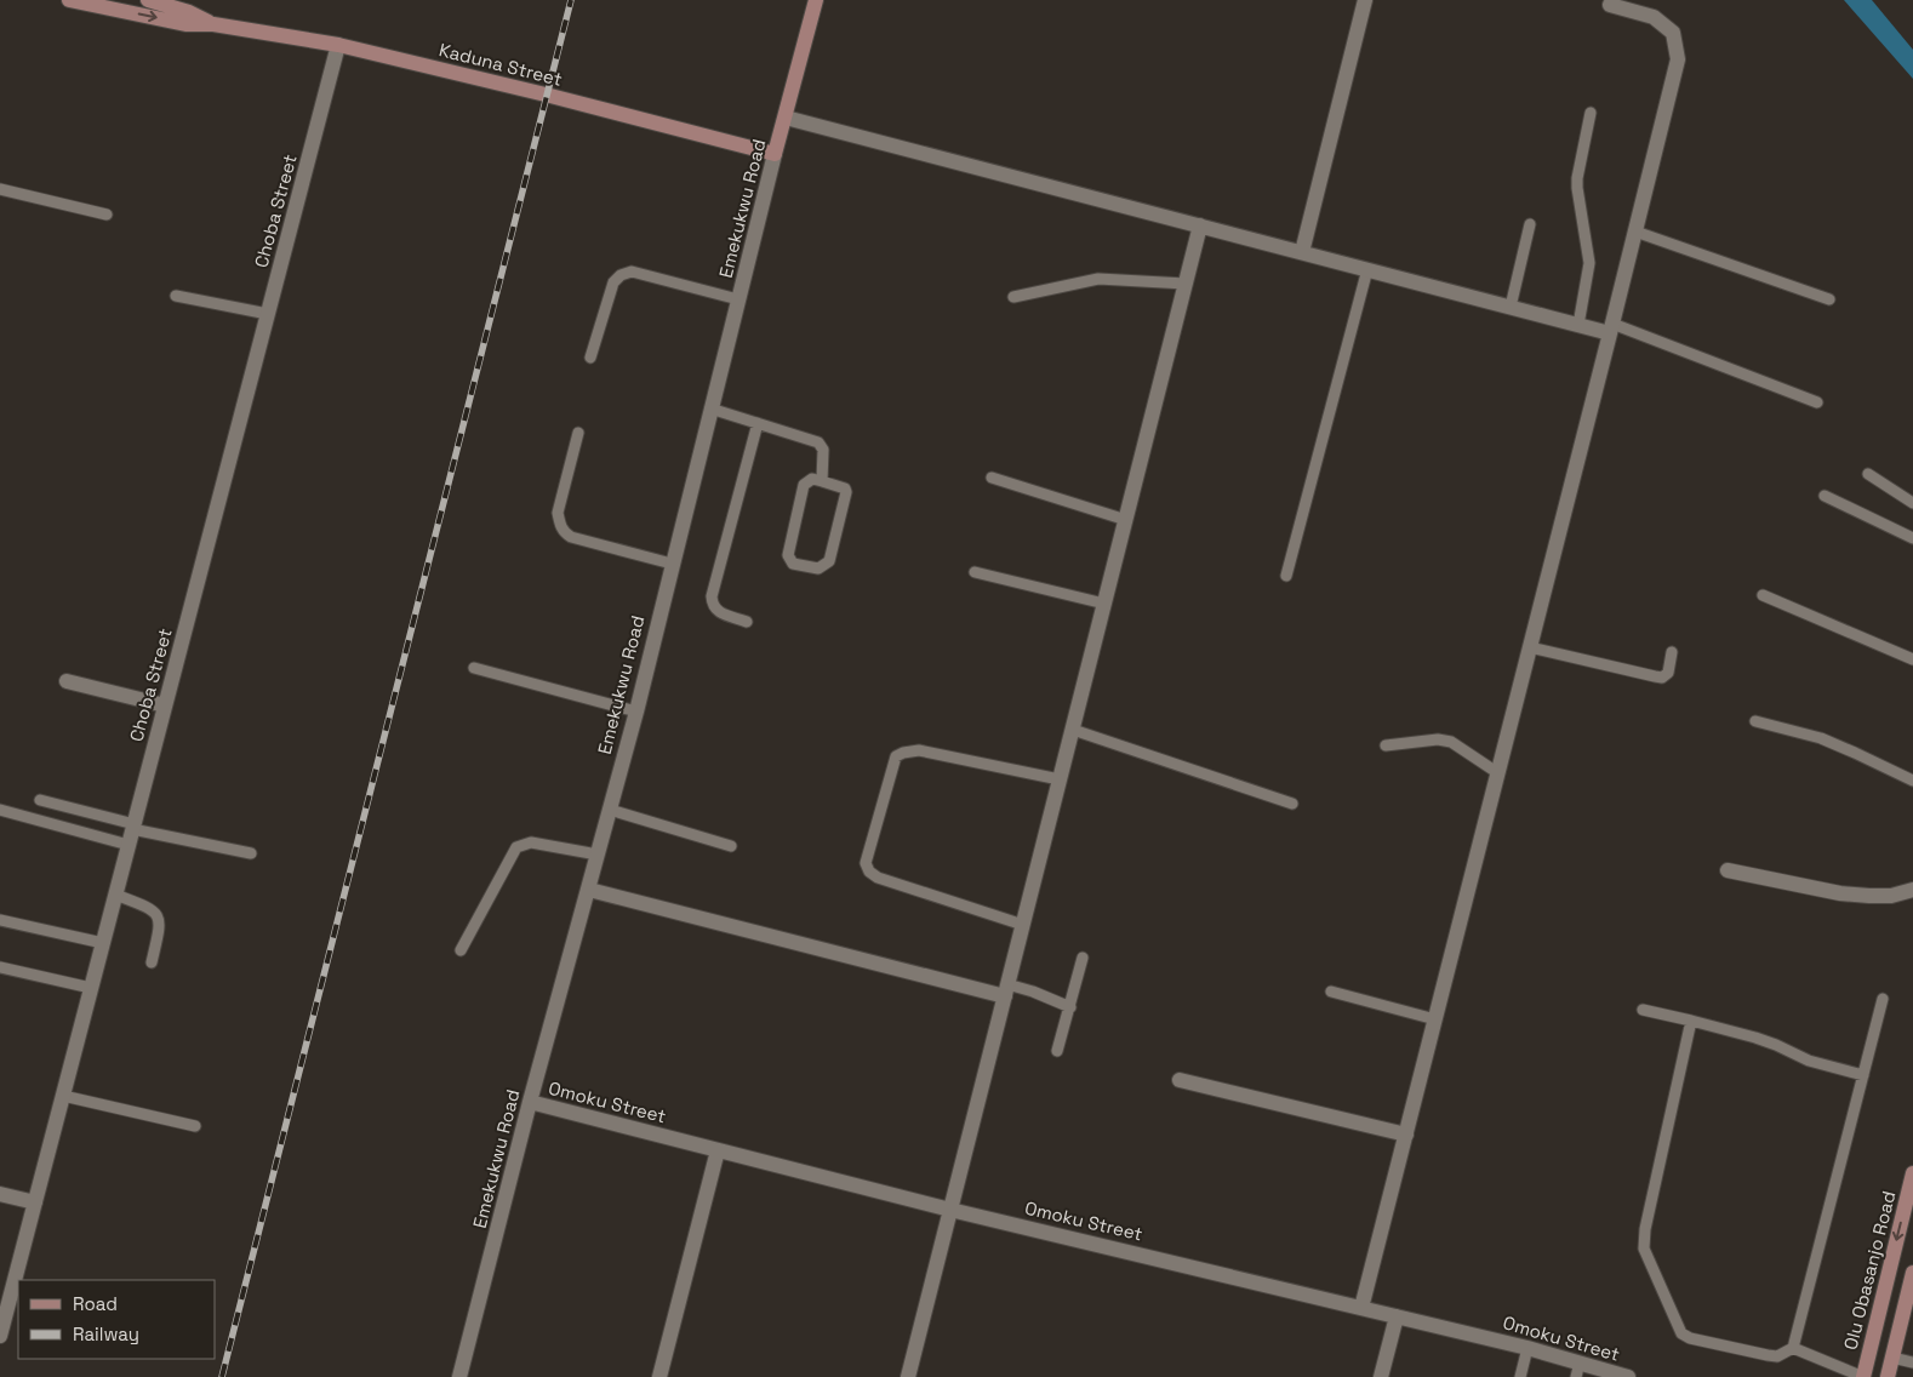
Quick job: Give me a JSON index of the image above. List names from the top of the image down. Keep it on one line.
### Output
{"streets":{"street":["Kaduna Street","Emekukwu Road","Choba Street","Omoku Street","Olu Obasanjo Road"]},"crossings":[["Kaduna Street","Emekukwu Road"],["Kaduna Street","Choba Street"],["Emekukwu Road","Omoku Street"]],"legend":["Road","Railway"]}
